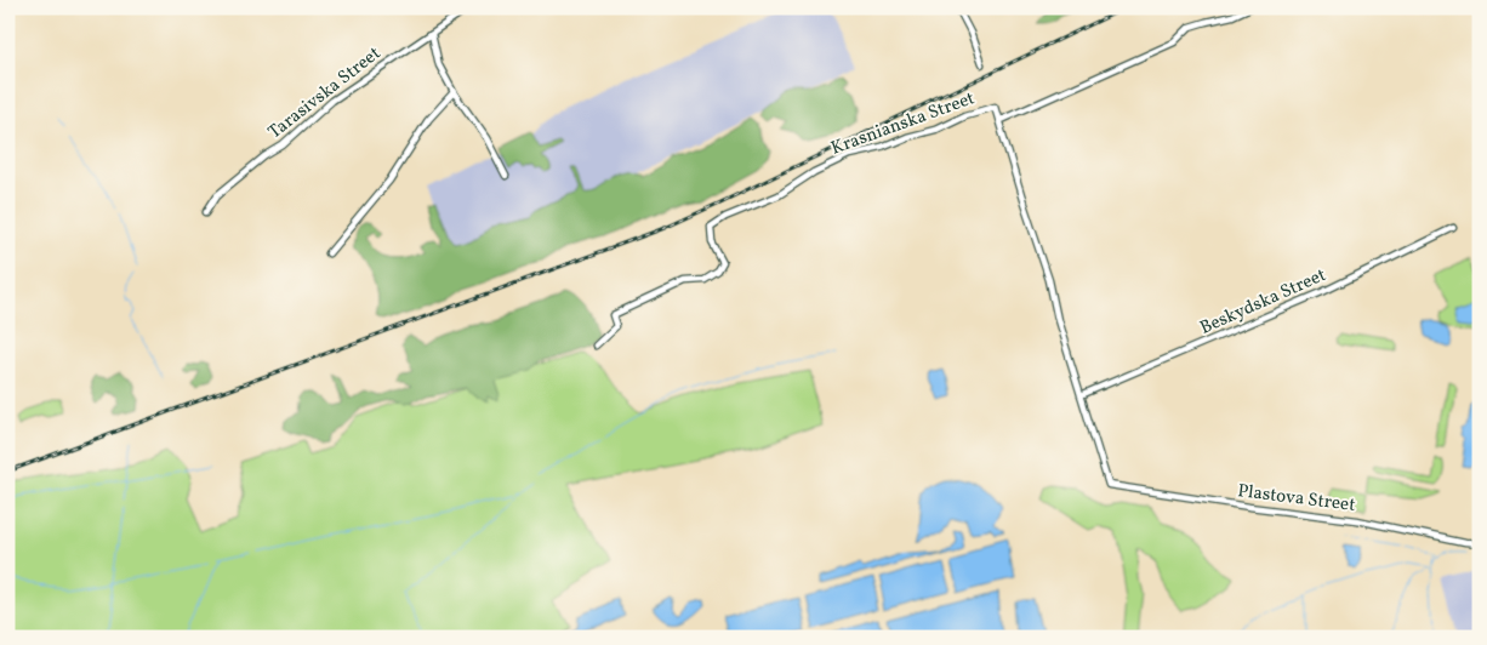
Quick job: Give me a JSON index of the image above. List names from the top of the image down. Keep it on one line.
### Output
{"streets":{"street":["Tarasivska Street","Krasnianska Street","Beskydska Street","Plastova Street"]},"crossings":[["Beskydska Street","Plastova Street"]]}
